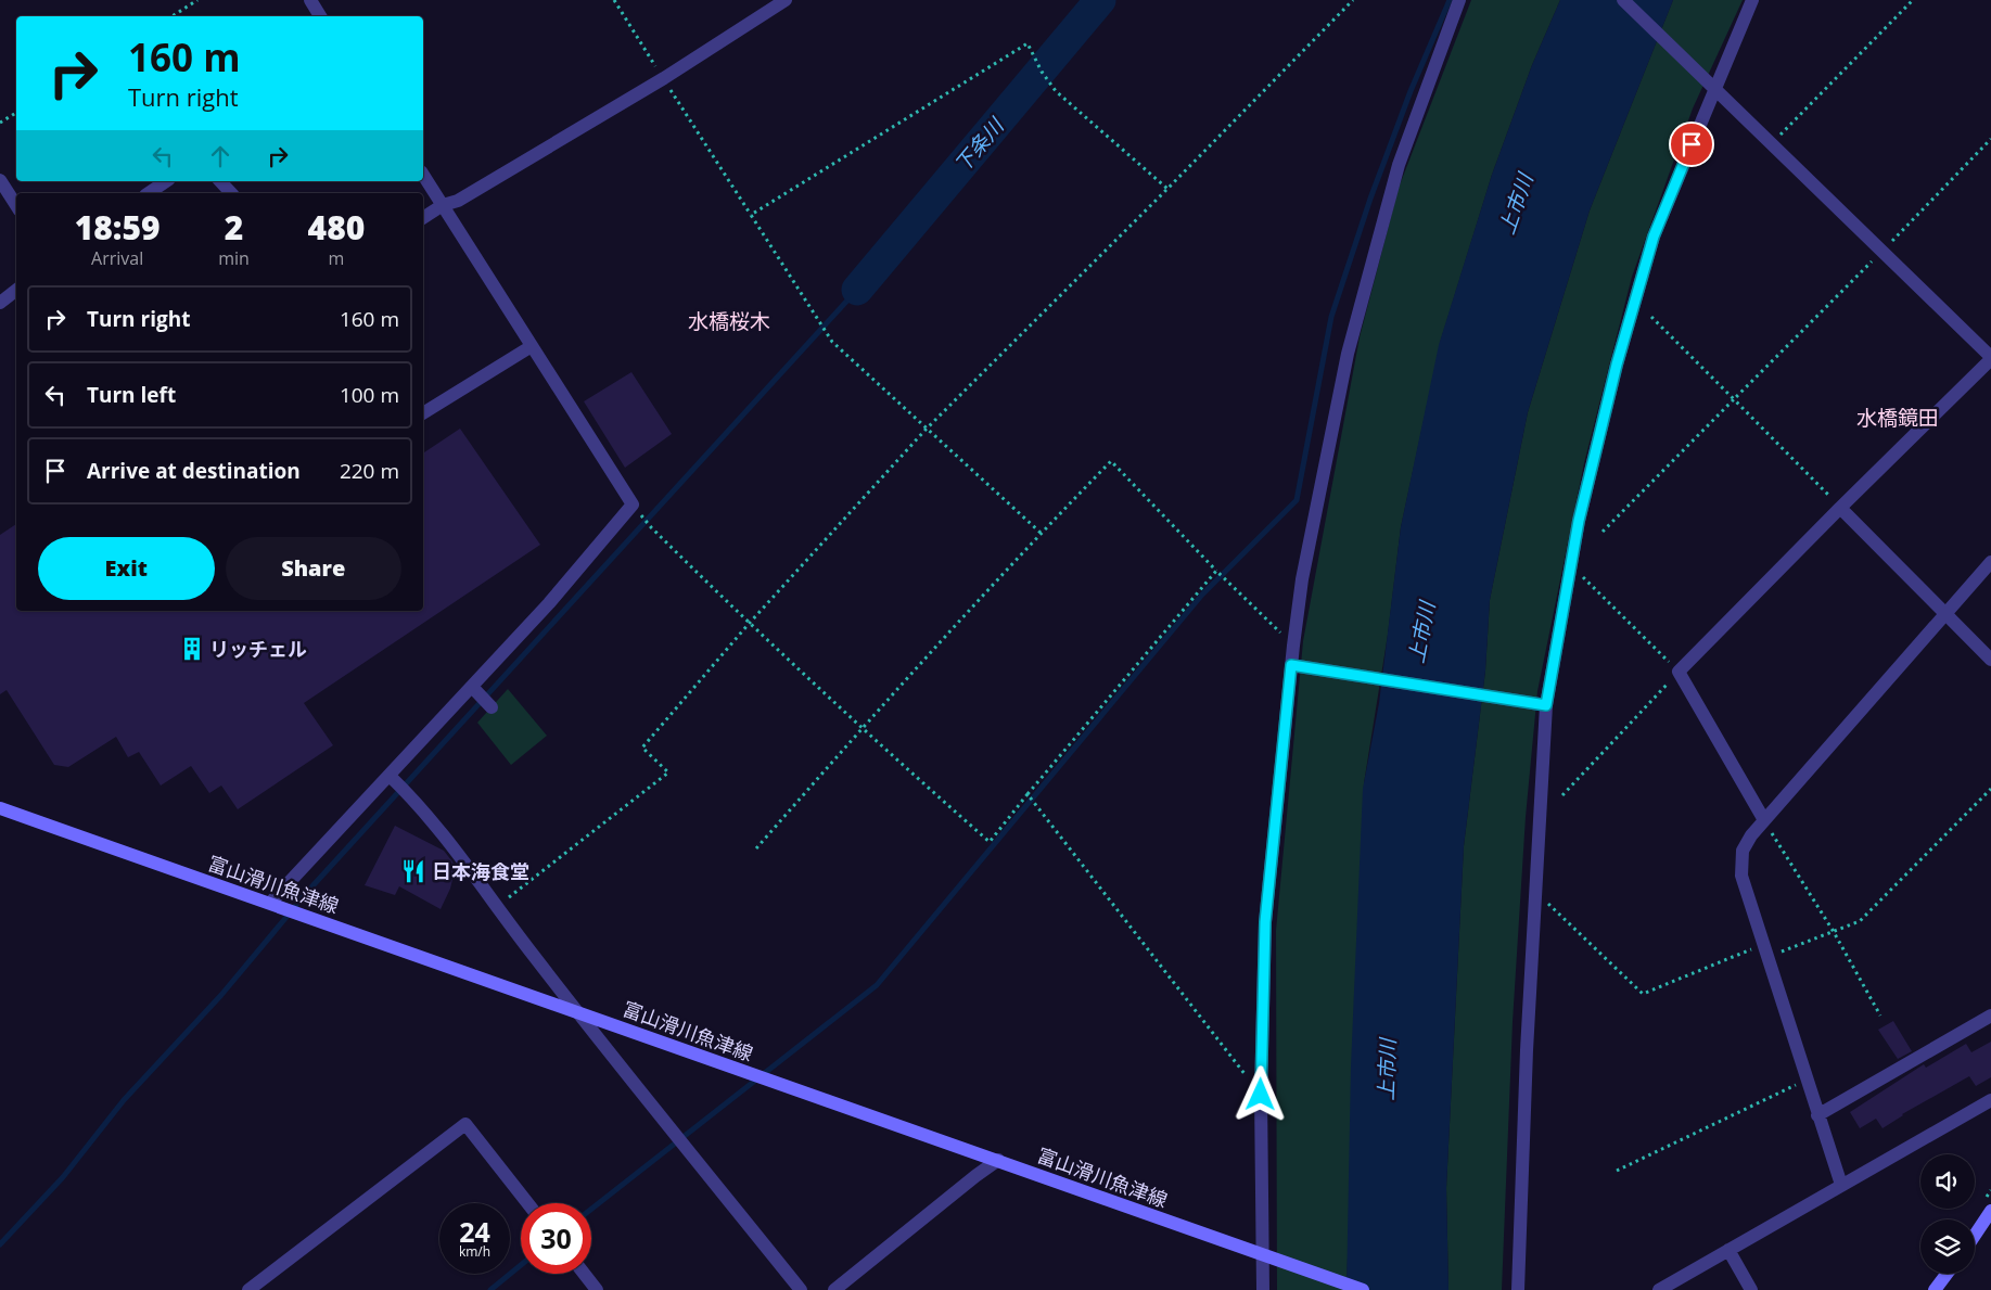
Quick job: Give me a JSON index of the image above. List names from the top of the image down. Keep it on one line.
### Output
{"streets":{"main road":["富山滑川魚津線"]},"districts":["水橋桜木","水橋鏡田"],"water":["下条川","上市川"],"places":{"building":["リッチェル"],"restaurant":["日本海食堂"]},"page":{"turn":["160 m","Turn right"],"eta":["18:59","Arrival","2","min","480","m"],"list":[{"name":"Turn right","value":"160 m"},{"name":"Turn left","value":"100 m"},{"name":"Arrive at destination","value":"220 m"}],"buttons":["Exit","Share"],"speed":"24 km/h","limit":"30"}}
